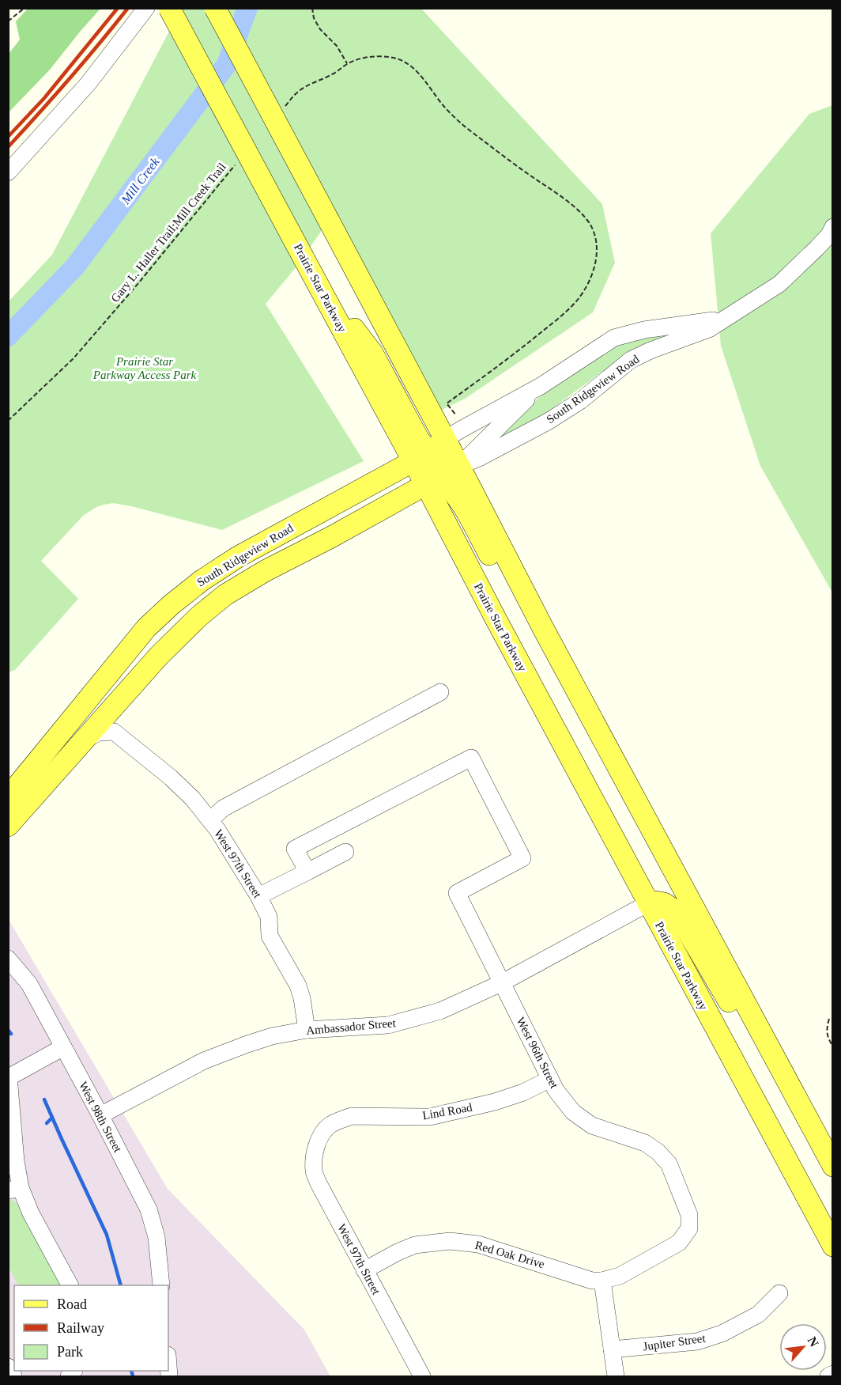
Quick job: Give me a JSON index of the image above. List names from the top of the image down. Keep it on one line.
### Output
{"streets":{"main road":["Prairie Star Parkway","South Ridgeview Road"],"street":["West 97th Street","Ambassador Street","West 96th Street","Lind Road","West 98th Street","Red Oak Drive","Jupiter Street"],"path":["Gary L. Haller Trail;Mill Creek Trail"]},"crossings":[["Prairie Star Parkway","South Ridgeview Road"],["Prairie Star Parkway","Ambassador Street"],["West 97th Street","Ambassador Street"],["West 97th Street","Lind Road"],["West 97th Street","Red Oak Drive"],["Ambassador Street","West 96th Street"],["Ambassador Street","West 98th Street"],["West 96th Street","Lind Road"],["West 96th Street","Red Oak Drive"]],"water":["Mill Creek"],"parks":["Prairie Star Parkway Access Park"],"legend":["Road","Railway","Park"],"north":"top right"}
